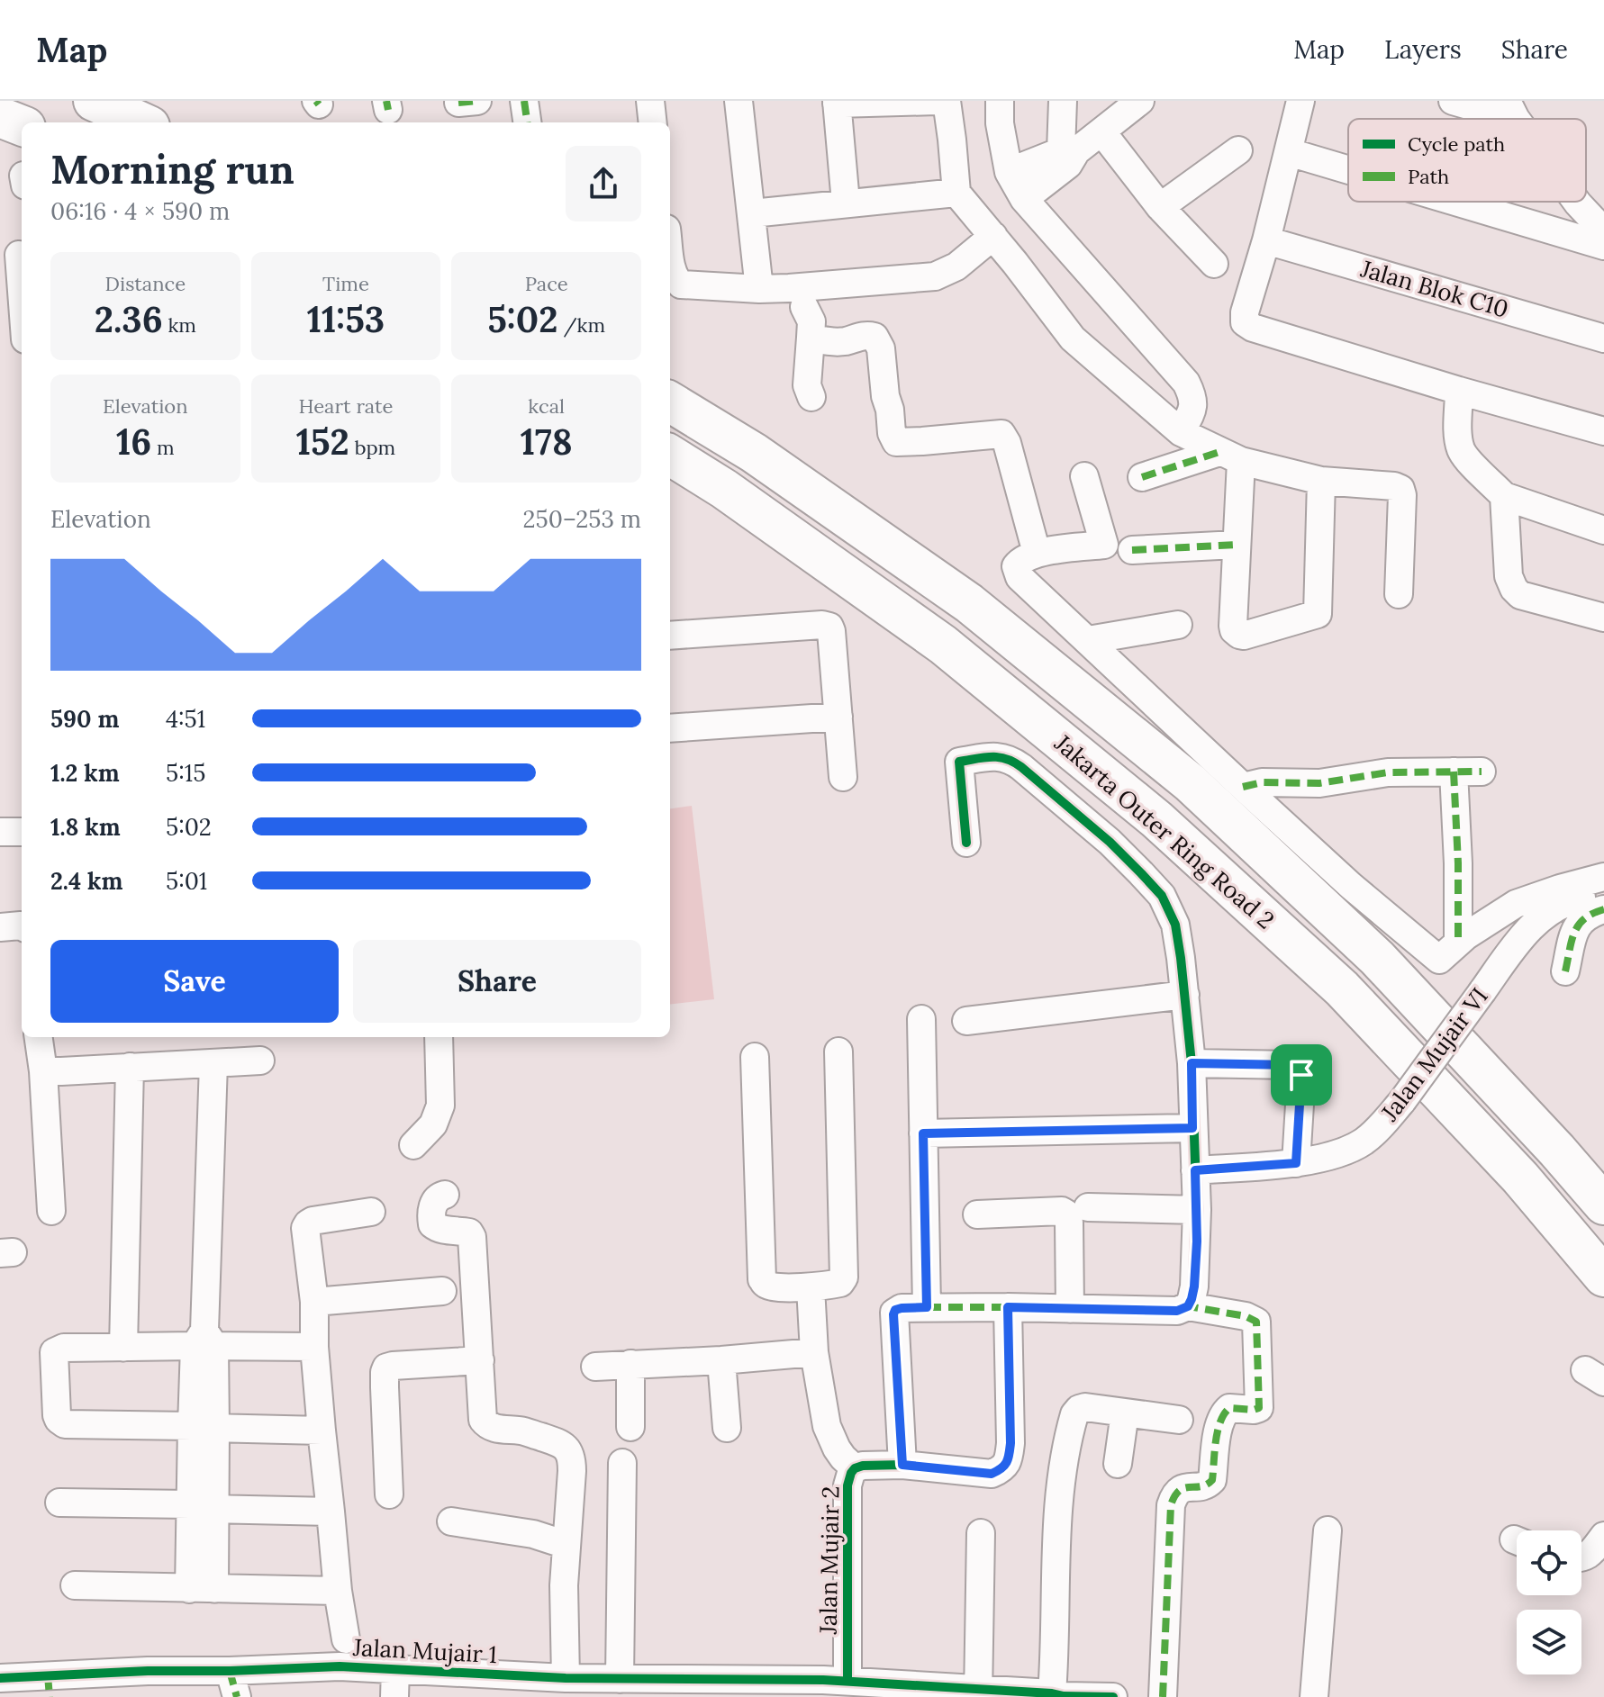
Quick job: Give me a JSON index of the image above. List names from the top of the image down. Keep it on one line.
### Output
{"streets":{"highway":["Jakarta Outer Ring Road 2"],"street":["Jalan Blok C10","Jalan Mujair VI","Jalan Mujair 2","Jalan Mujair 1"]},"crossings":[["Jalan Mujair 2","Jalan Mujair 1"]],"legend":["Cycle path","Path"],"page":{"header":"Map","nav":["Map","Layers","Share"],"heading":["Morning run","06:16 · 4 × 590 m"],"stats":[["Distance","2.36 km"],["Time","11:53"],["Pace","5:02 /km"],["Elevation","16 m"],["Heart rate","152 bpm"],["kcal","178"]],"chart":["Elevation","250–253 m"],"list":[{"name":"590 m","note":"4:51"},{"name":"1.2 km","note":"5:15"},{"name":"1.8 km","note":"5:02"},{"name":"2.4 km","note":"5:01"}],"buttons":["Save","Share"]}}
